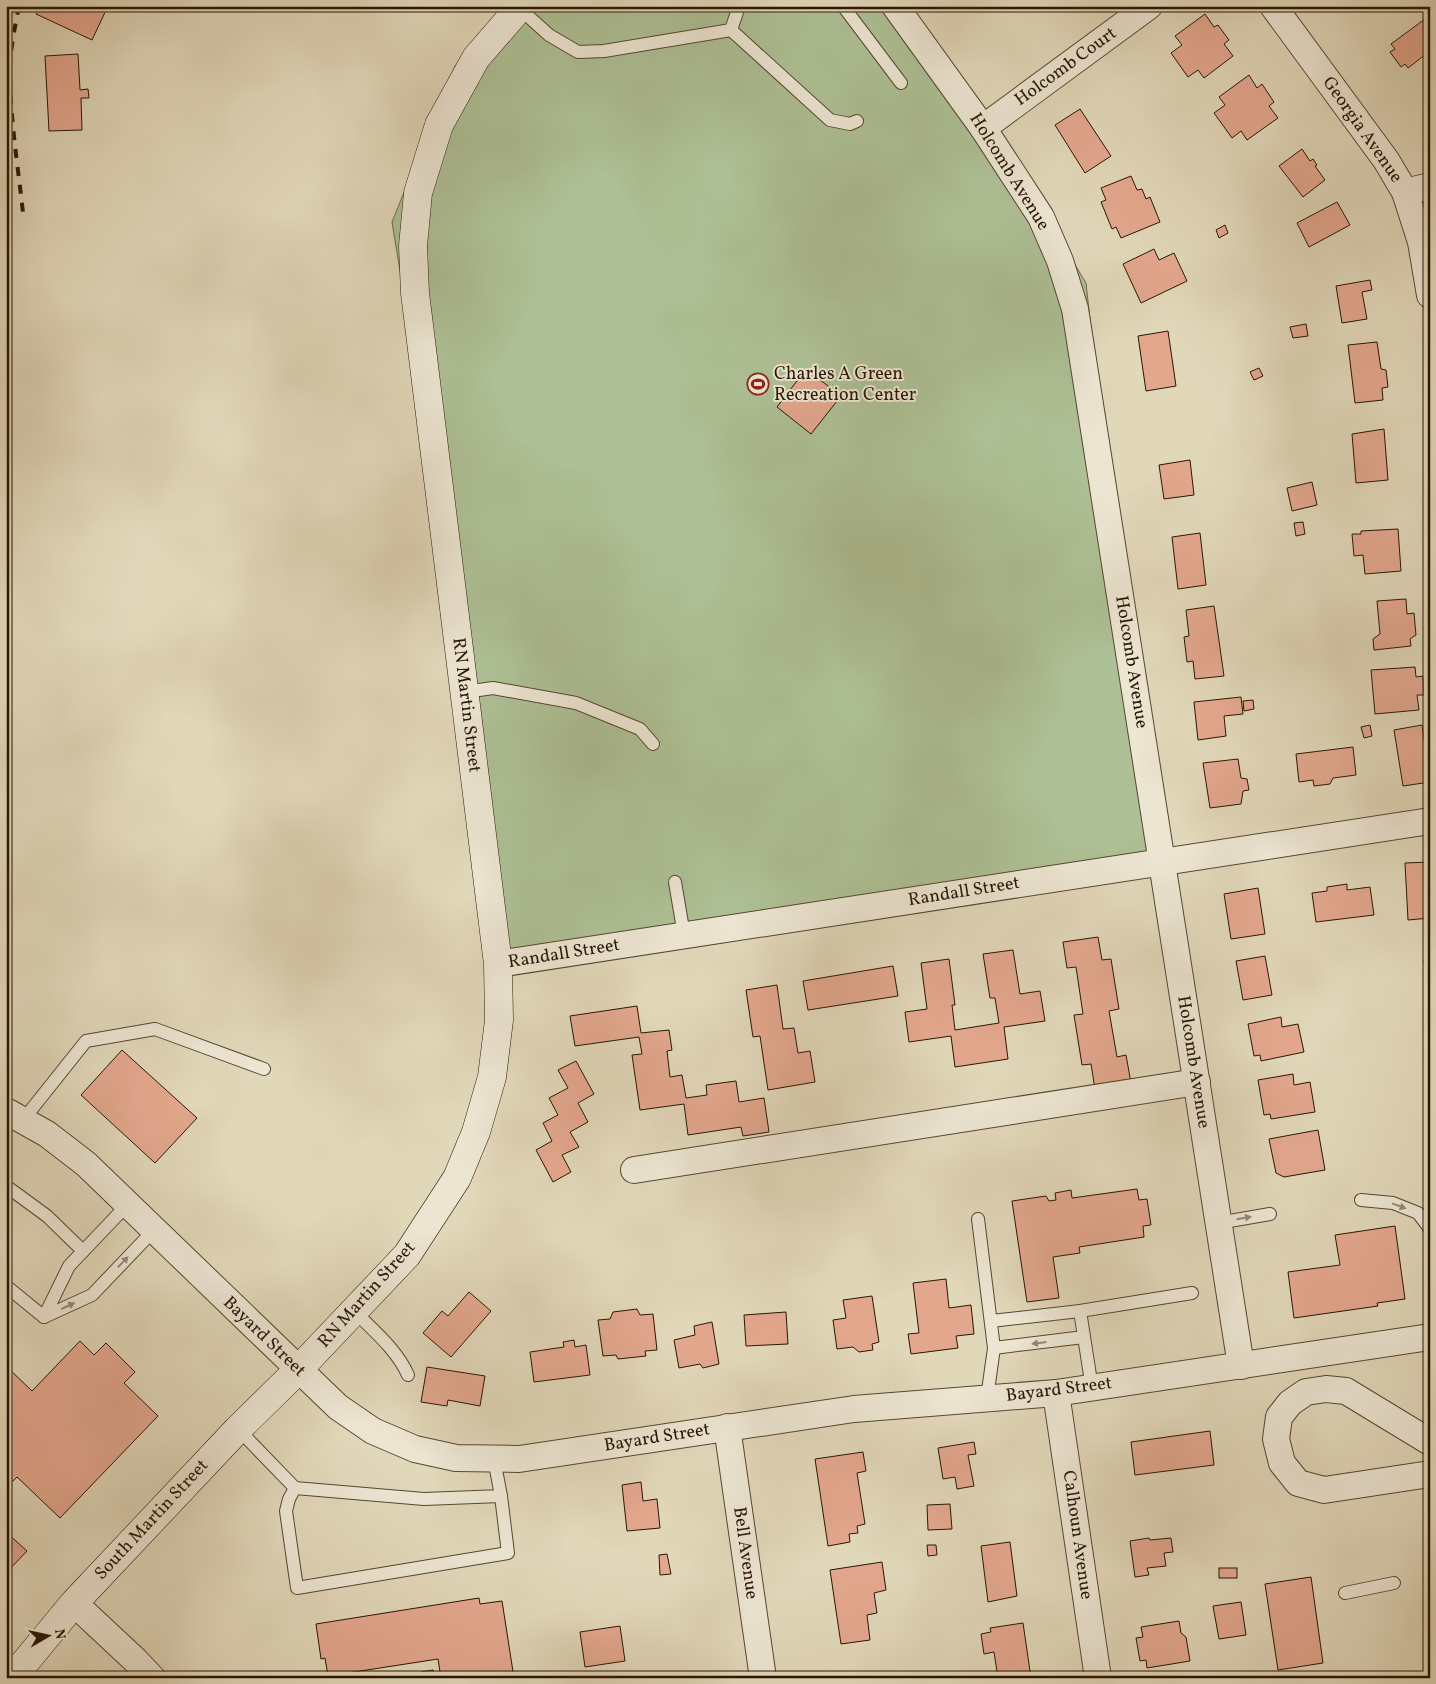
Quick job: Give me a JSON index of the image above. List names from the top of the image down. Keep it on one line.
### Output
{"streets":{"street":["Holcomb Court","Georgia Avenue","Holcomb Avenue","RN Martin Street","Randall Street","Bayard Street","South Martin Street","Calhoun Avenue","Bell Avenue"]},"crossings":[["Holcomb Court","Holcomb Avenue"],["Holcomb Avenue","Randall Street"],["Holcomb Avenue","Bayard Street"],["RN Martin Street","Randall Street"],["RN Martin Street","Bayard Street"],["RN Martin Street","South Martin Street"],["Bayard Street","South Martin Street"],["Bayard Street","Calhoun Avenue"],["Bayard Street","Bell Avenue"]],"places":{"sports":["Charles A Green Recreation Center"]},"north":"right"}
